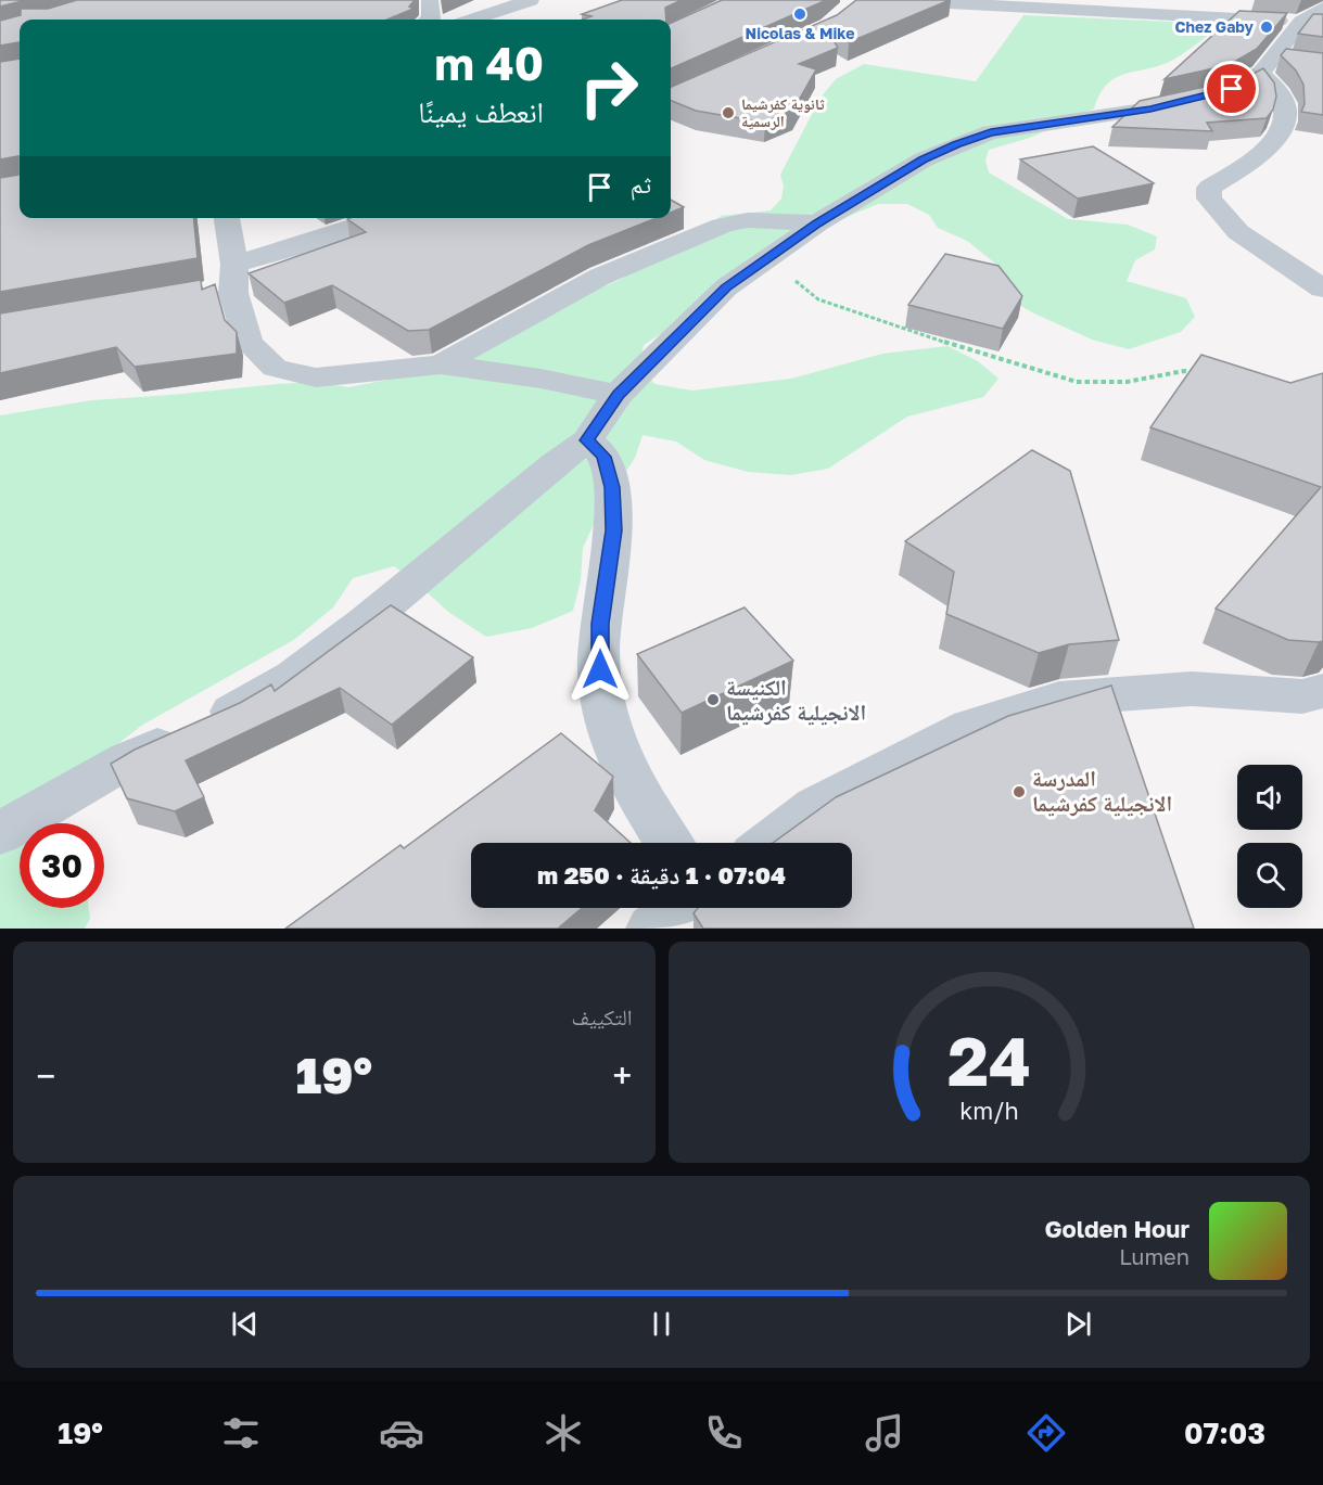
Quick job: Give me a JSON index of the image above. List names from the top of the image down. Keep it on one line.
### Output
{"places":["Nicolas & Mike","Chez Gaby","ثانوية كفرشيما الرسمية","الكنيسة الانجيلية كفرشيما","المدرسة الانجيلية كفرشيما"],"page":{"turn":["40 m","انعطف يمينًا"],"then":"ثم","limit":"30","trip":"07:04 · 1 دقيقة · 250 m","tile":"التكييف","heat":["−","19°","+"],"song":["Golden Hour","Lumen"],"tabs":["07:03","19°"],"gauge":["24","km/h"]}}
